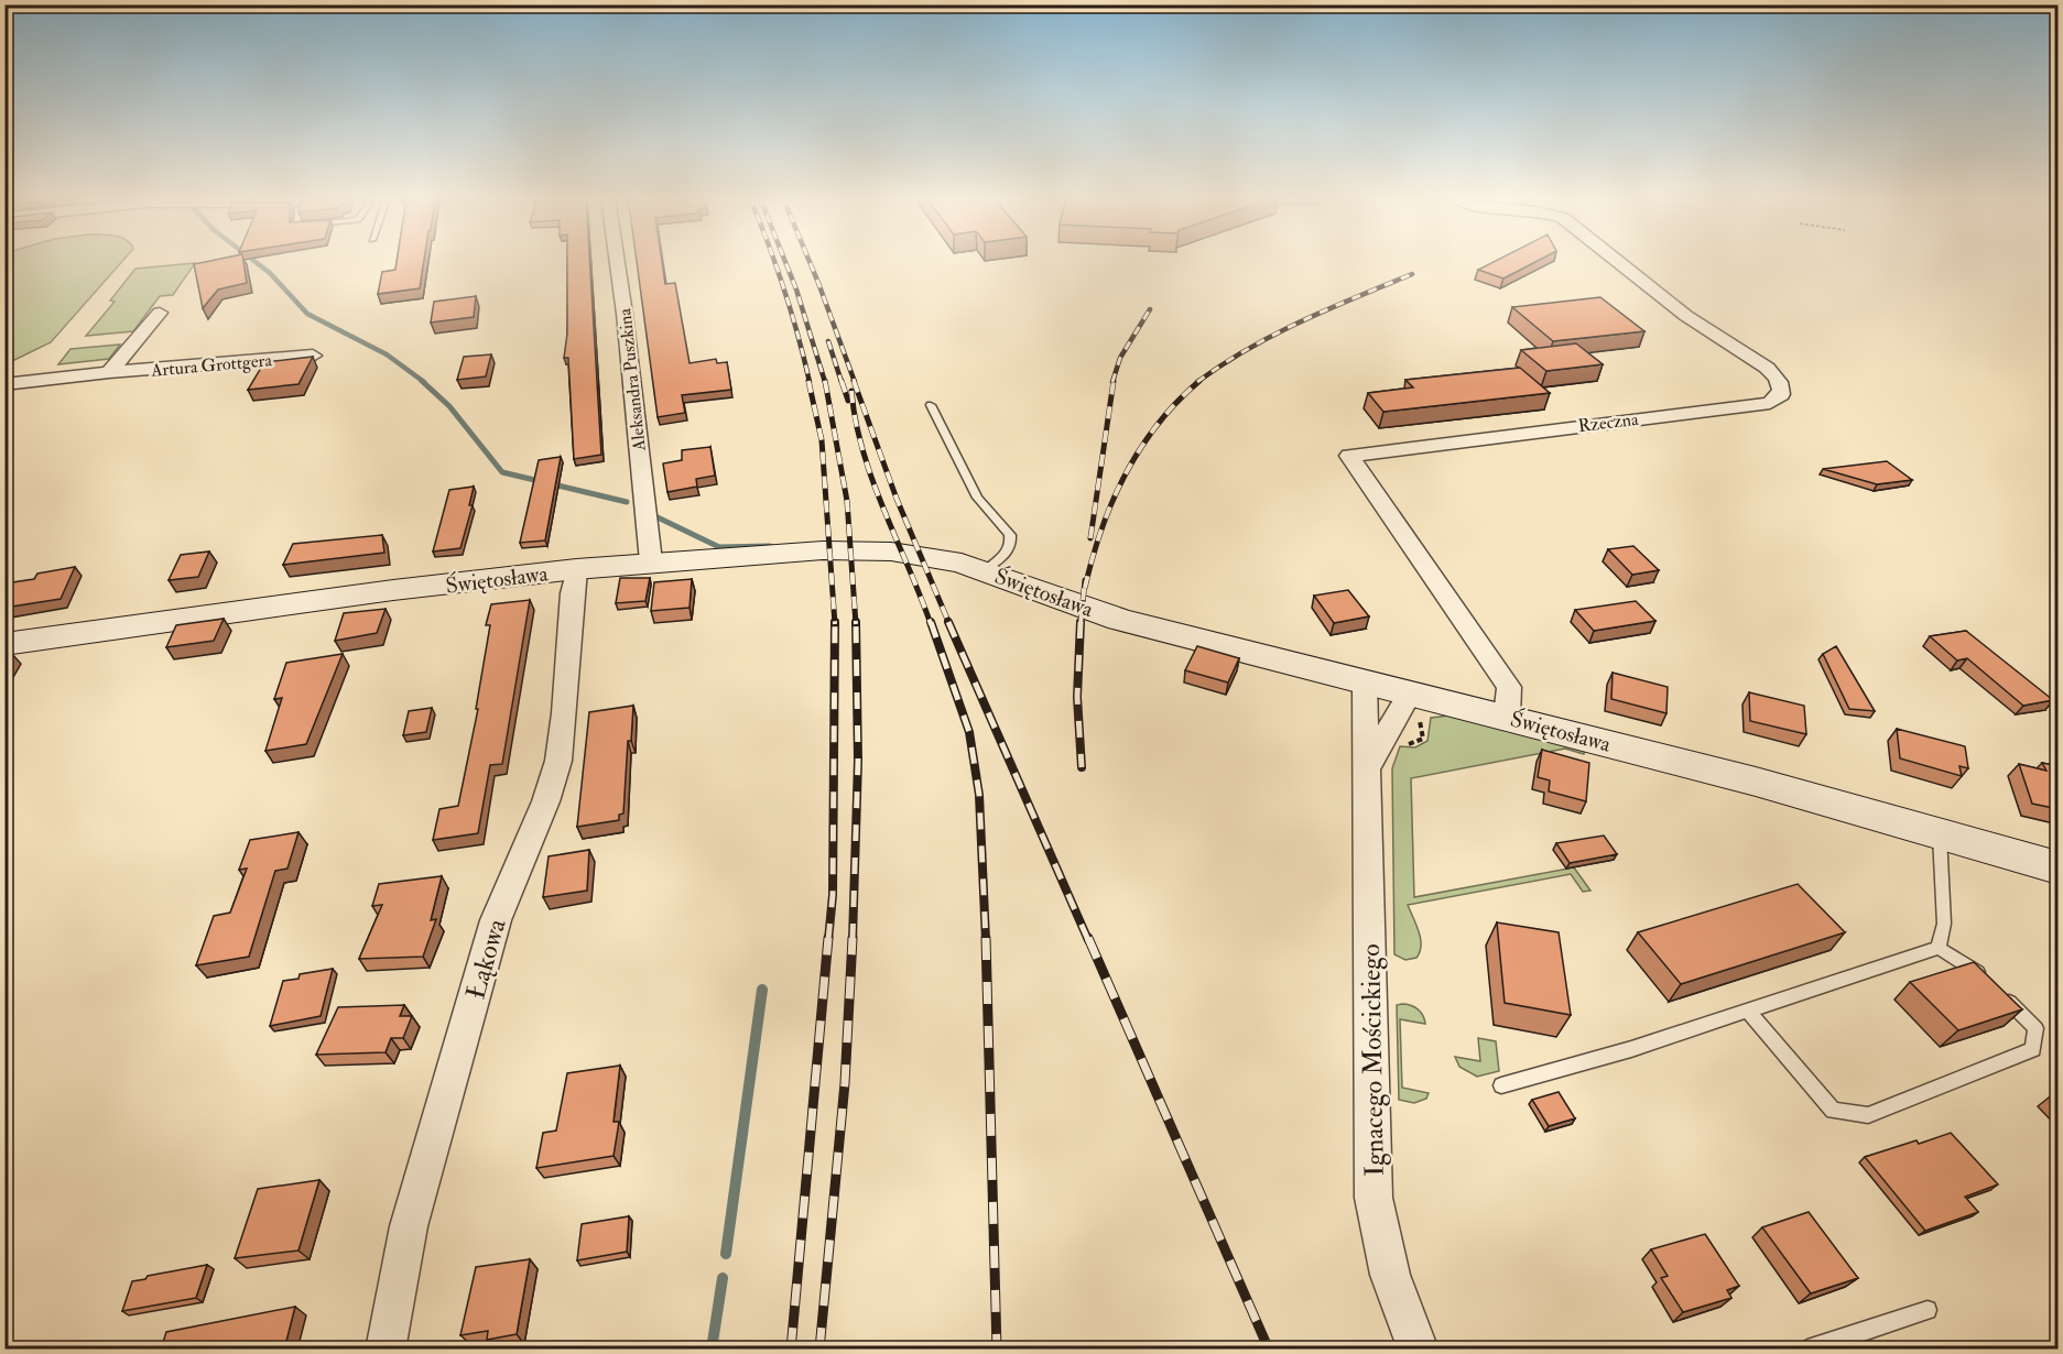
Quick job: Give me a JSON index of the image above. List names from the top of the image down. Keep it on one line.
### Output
{"streets":{"street":["Artura Grottgera","Aleksandra Puszkina","Rzeczna","Świętosława","Łąkowa","Ignacego Mościckiego"]},"crossings":[["Aleksandra Puszkina","Świętosława"],["Rzeczna","Świętosława"],["Świętosława","Łąkowa"],["Świętosława","Ignacego Mościckiego"]]}
